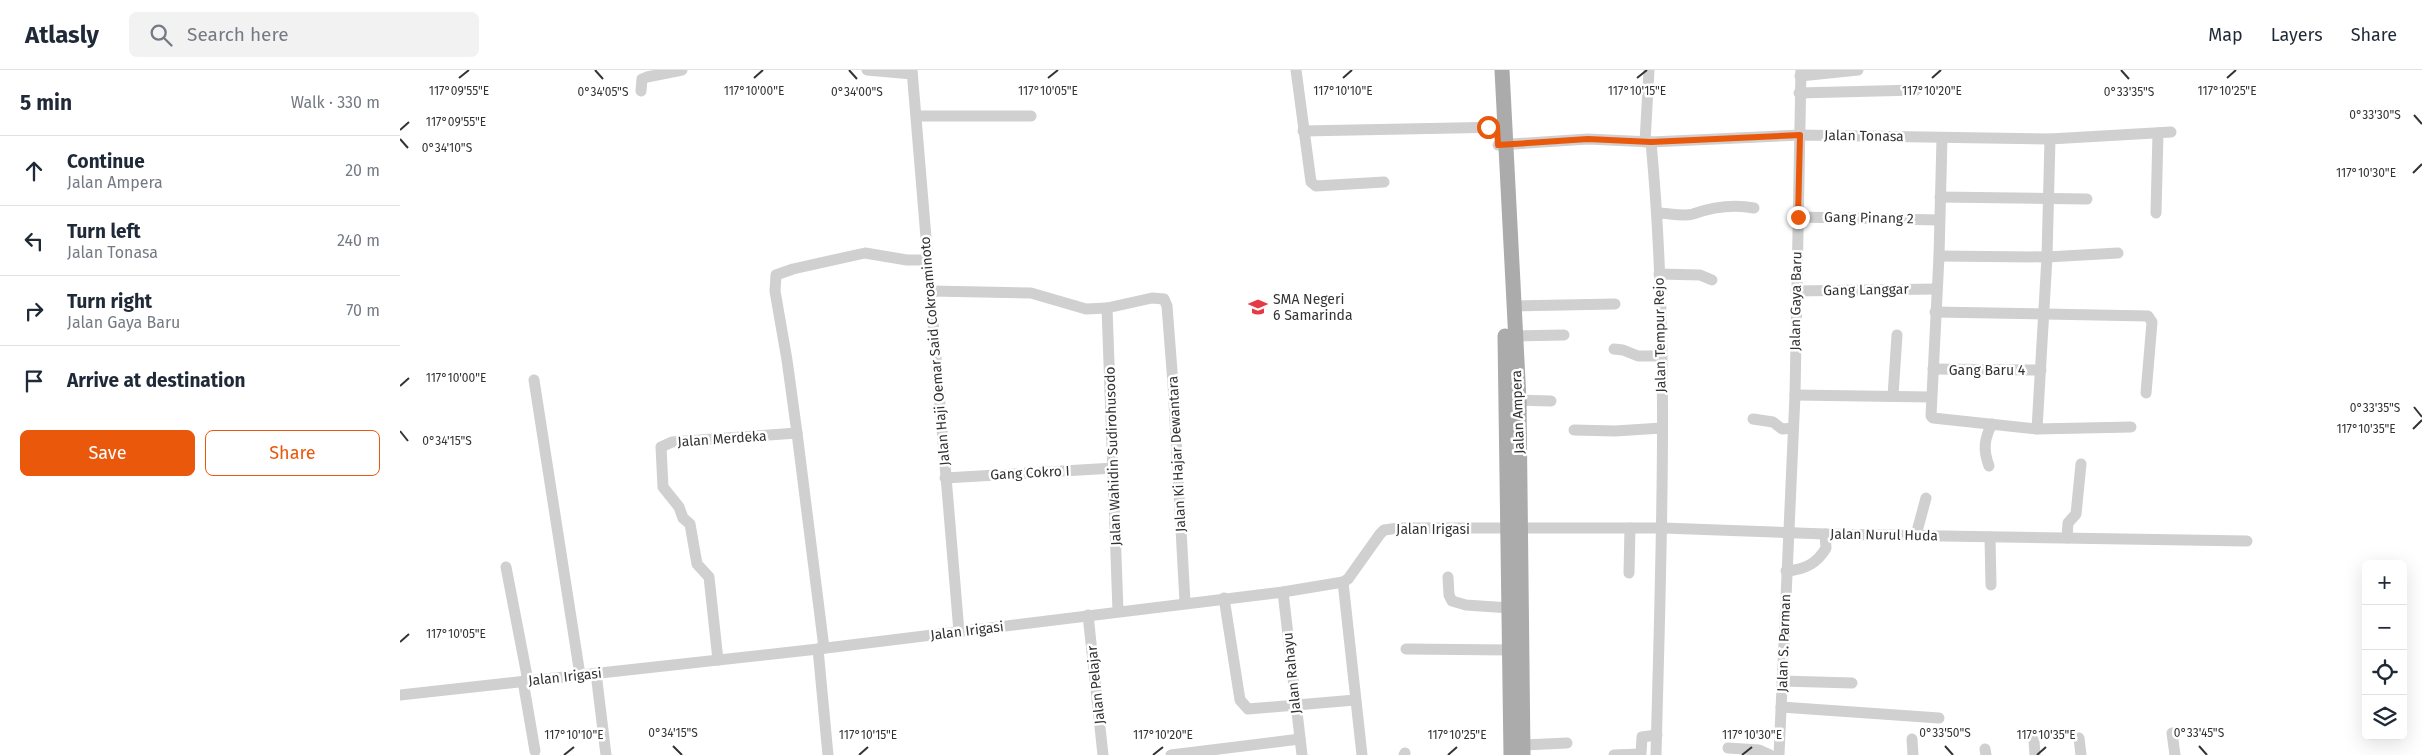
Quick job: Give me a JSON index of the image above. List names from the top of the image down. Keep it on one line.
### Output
{"streets":{"main road":["Jalan Ampera"],"street":["Jalan Tonasa","Gang Pinang 2","Gang Langgar","Jalan Gaya Baru","Jalan Tempur Rejo","Jalan Haji Oemar Said Cokroaminoto","Gang Baru 4","Jalan Merdeka","Jalan Ki Hajar Dewantara","Jalan Wahidin Sudirohusodo","Gang Cokro I","Jalan Irigasi","Jalan Nurul Huda","Jalan S. Parman","Jalan Rahayu","Jalan Pelajar"]},"crossings":[["Jalan Tonasa","Jalan Gaya Baru"],["Jalan Tonasa","Jalan Tempur Rejo"],["Jalan Tonasa","Jalan Ampera"],["Gang Pinang 2","Jalan Gaya Baru"],["Gang Langgar","Jalan Gaya Baru"],["Jalan Gaya Baru","Jalan Nurul Huda"],["Jalan Gaya Baru","Jalan S. Parman"],["Jalan Tempur Rejo","Jalan Nurul Huda"],["Jalan Haji Oemar Said Cokroaminoto","Gang Cokro I"],["Jalan Haji Oemar Said Cokroaminoto","Jalan Irigasi"],["Jalan Ampera","Jalan Irigasi"],["Jalan Ampera","Jalan Nurul Huda"],["Jalan Merdeka","Jalan Irigasi"],["Jalan Ki Hajar Dewantara","Jalan Wahidin Sudirohusodo"],["Jalan Ki Hajar Dewantara","Jalan Irigasi"],["Jalan Wahidin Sudirohusodo","Gang Cokro I"],["Jalan Wahidin Sudirohusodo","Jalan Irigasi"],["Jalan Irigasi","Jalan Nurul Huda"],["Jalan Irigasi","Jalan Rahayu"],["Jalan Irigasi","Jalan Pelajar"],["Jalan Nurul Huda","Jalan S. Parman"]],"places":{"school or university":["SMA Negeri 6 Samarinda"]},"page":{"header":"Atlasly","search":"Search here","nav":["Map","Layers","Share"],"heading":["5 min","Walk · 330 m"],"list":[["Continue","Jalan Ampera","20 m"],["Turn left","Jalan Tonasa","240 m"],["Turn right","Jalan Gaya Baru","70 m"],"Arrive at destination"],"buttons":["Save","Share"],"map_buttons":["+","−"]},"coordinates":["117°09'55\"E","117°10'00\"E","117°10'05\"E","117°10'10\"E","117°10'15\"E","117°10'20\"E","117°10'25\"E","0°34'05\"S","0°34'00\"S","0°33'35\"S","0°33'30\"S","0°34'10\"S","117°10'30\"E","117°10'35\"E","0°34'15\"S","0°33'50\"S","0°33'45\"S"]}
